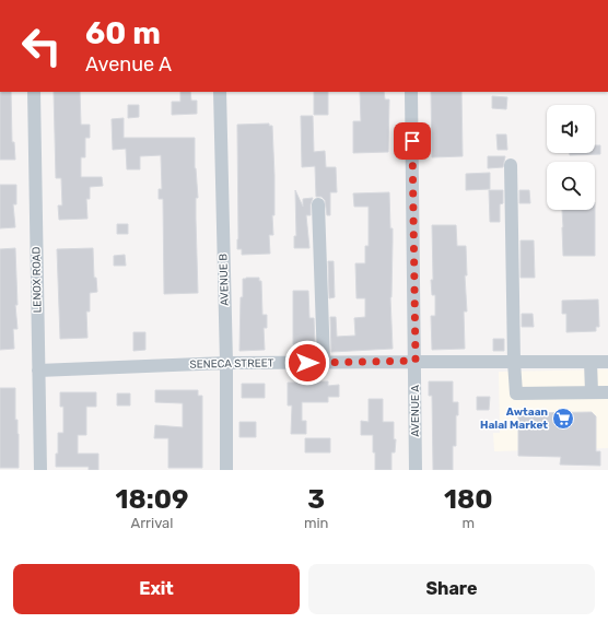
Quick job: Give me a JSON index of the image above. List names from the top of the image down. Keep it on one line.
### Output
{"streets":{"street":["LENOX ROAD","AVENUE B","SENECA STREET","AVENUE A"]},"crossings":[["LENOX ROAD","SENECA STREET"],["AVENUE B","SENECA STREET"],["SENECA STREET","AVENUE A"]],"places":{"supermarket":["Awtaan Halal Market"]},"page":{"turn":["60 m","Avenue A"],"eta":["18:09","Arrival","3","min","180","m"],"buttons":["Exit","Share"]}}
